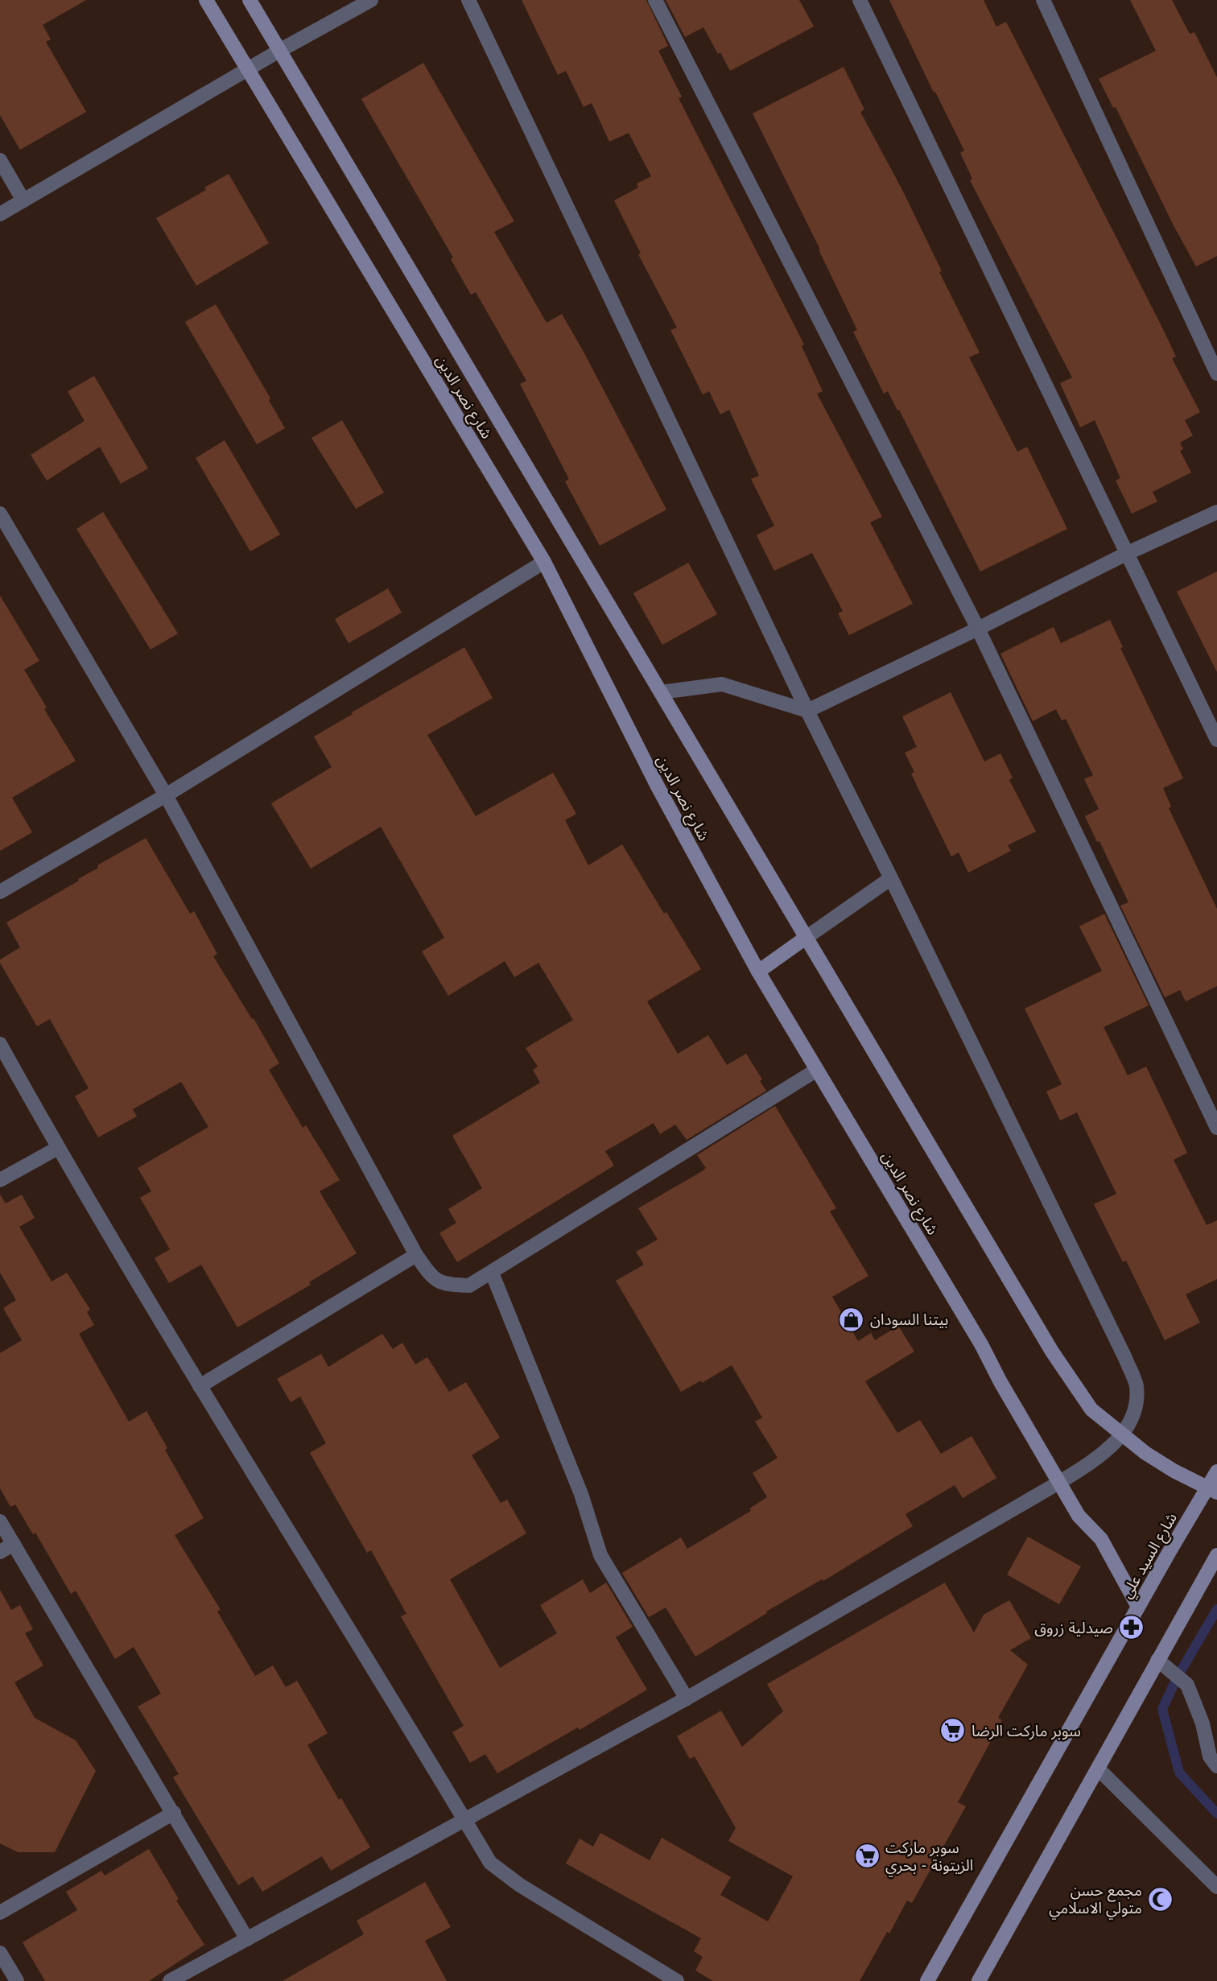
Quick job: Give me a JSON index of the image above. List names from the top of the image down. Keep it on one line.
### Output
{"streets":{"street":["شارع نصر الدين","شارع السيد علي"]},"crossings":[["شارع نصر الدين","شارع السيد علي"]],"places":{"shop":["بيتنا السودان"],"pharmacy":["صيدلية زروق"],"supermarket":["سوبر ماركت الرضا","سوبر ماركت الزيتونة - بحري"],"mosque":["مجمع حسن متولي الاسلامي"]}}
